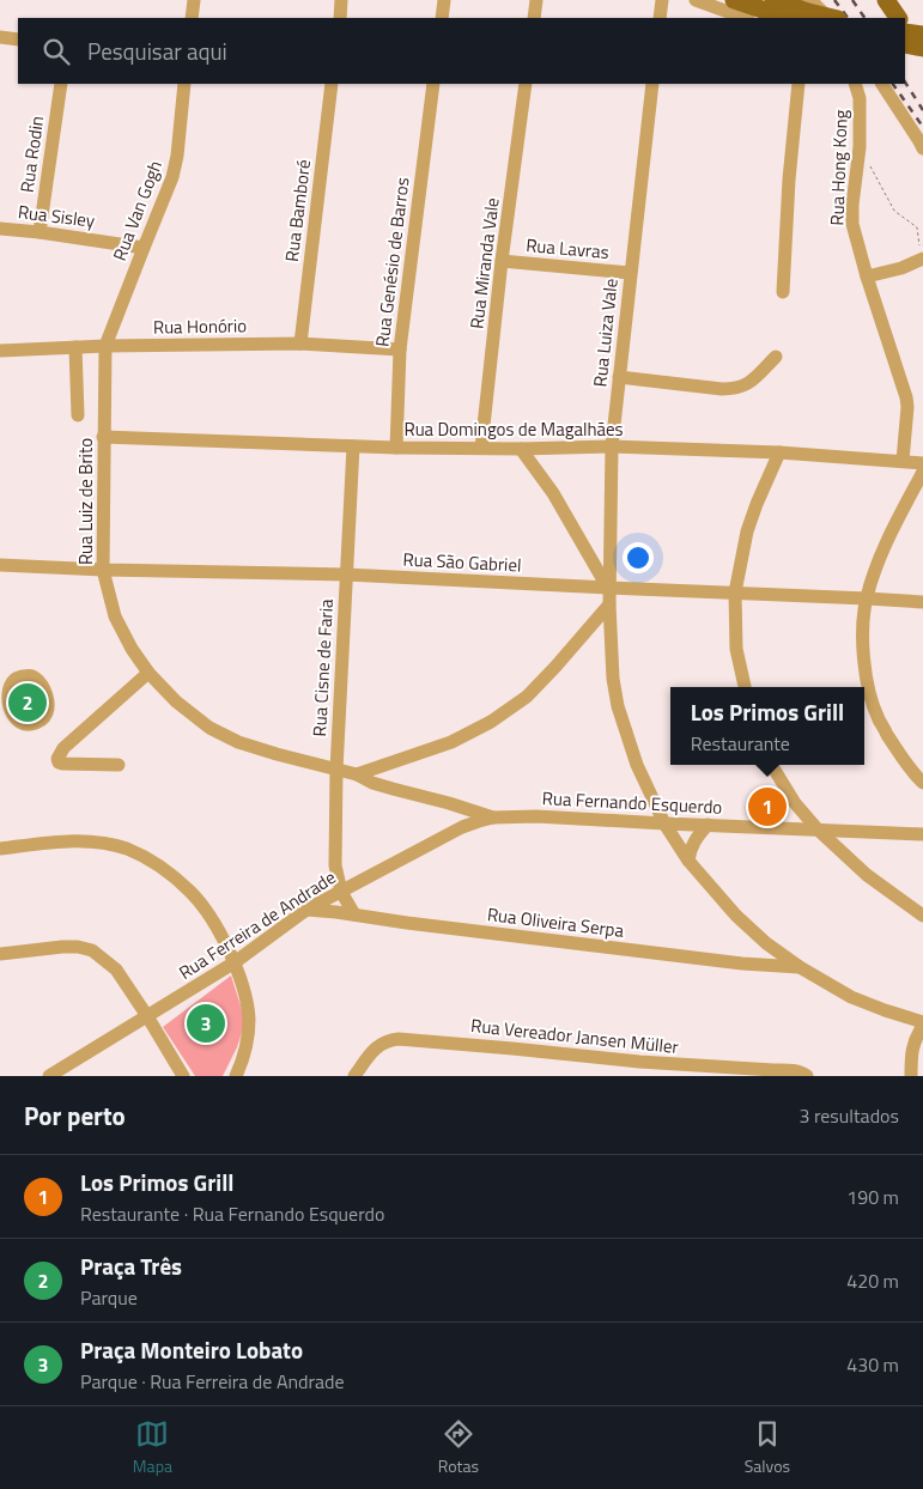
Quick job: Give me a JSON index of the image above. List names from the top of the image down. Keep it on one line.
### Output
{"streets":{"street":["Rua Rodin","Rua Hong Kong","Rua Van Gogh","Rua Bamboré","Rua Sisley","Rua Lavras","Rua Genésio de Barros","Rua Miranda Vale","Rua Honório","Rua Luiza Vale","Rua Domingos de Magalhães","Rua Luiz de Brito","Rua São Gabriel","Rua Cisne de Faria","Rua Fernando Esquerdo","Rua Oliveira Serpa","Rua Ferreira de Andrade","Rua Vereador Jansen Müller"]},"crossings":[["Rua Rodin","Rua Sisley"],["Rua Hong Kong","Rua Domingos de Magalhães"],["Rua Van Gogh","Rua Sisley"],["Rua Van Gogh","Rua Honório"],["Rua Van Gogh","Rua Luiz de Brito"],["Rua Bamboré","Rua Honório"],["Rua Lavras","Rua Miranda Vale"],["Rua Lavras","Rua Luiza Vale"],["Rua Genésio de Barros","Rua Honório"],["Rua Genésio de Barros","Rua Domingos de Magalhães"],["Rua Miranda Vale","Rua Domingos de Magalhães"],["Rua Honório","Rua Luiz de Brito"],["Rua Luiza Vale","Rua Domingos de Magalhães"],["Rua Luiza Vale","Rua São Gabriel"],["Rua Luiza Vale","Rua Fernando Esquerdo"],["Rua Luiza Vale","Rua Oliveira Serpa"],["Rua Domingos de Magalhães","Rua Luiz de Brito"],["Rua Domingos de Magalhães","Rua Cisne de Faria"],["Rua Luiz de Brito","Rua São Gabriel"],["Rua Luiz de Brito","Rua Cisne de Faria"],["Rua Luiz de Brito","Rua Fernando Esquerdo"],["Rua São Gabriel","Rua Cisne de Faria"],["Rua Cisne de Faria","Rua Ferreira de Andrade"],["Rua Fernando Esquerdo","Rua Ferreira de Andrade"],["Rua Oliveira Serpa","Rua Ferreira de Andrade"]],"page":{"search":"Pesquisar aqui","pins":["2","1","3"],"popup":["Los Primos Grill","Restaurante"],"heading":["Por perto","3 resultados"],"list":[{"mark":"1","name":"Los Primos Grill","note":"Restaurante · Rua Fernando Esquerdo","value":"190 m"},{"mark":"2","name":"Praça Três","note":"Parque","value":"420 m"},{"mark":"3","name":"Praça Monteiro Lobato","note":"Parque · Rua Ferreira de Andrade","value":"430 m"}],"nav":["Mapa","Rotas","Salvos"]}}
